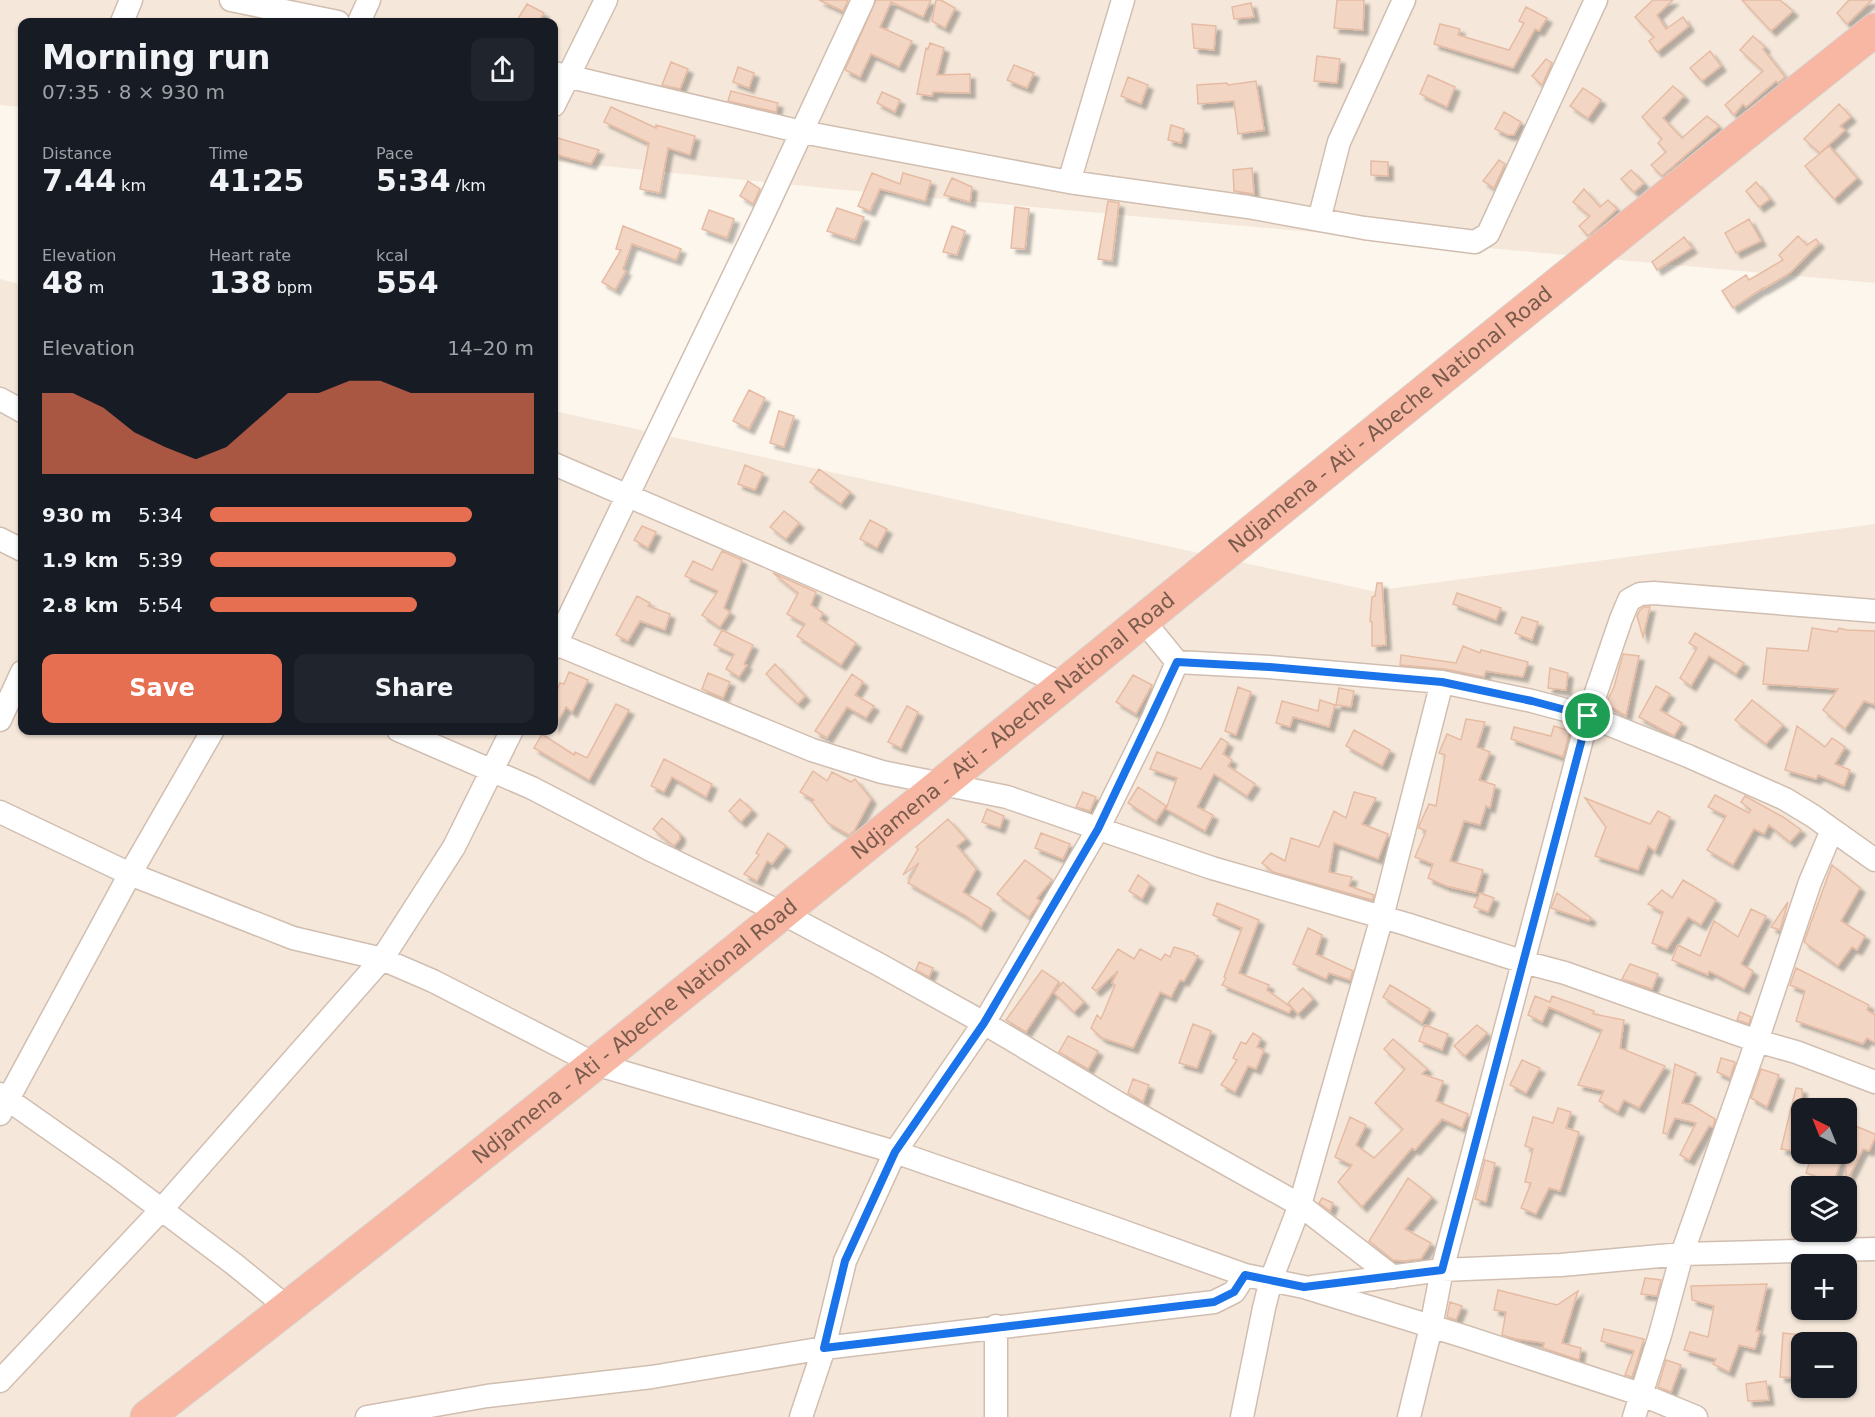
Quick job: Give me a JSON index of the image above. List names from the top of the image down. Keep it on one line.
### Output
{"streets":{"highway":["Ndjamena - Ati - Abeche National Road"]},"north":"top left","page":{"heading":["Morning run","07:35 · 8 × 930 m"],"stats":[["Distance","7.44 km"],["Time","41:25"],["Pace","5:34 /km"],["Elevation","48 m"],["Heart rate","138 bpm"],["kcal","554"]],"chart":["Elevation","14–20 m"],"list":[{"name":"930 m","note":"5:34"},{"name":"1.9 km","note":"5:39"},{"name":"2.8 km","note":"5:54"}],"buttons":["Save","Share"],"map_buttons":["+","−"]}}
